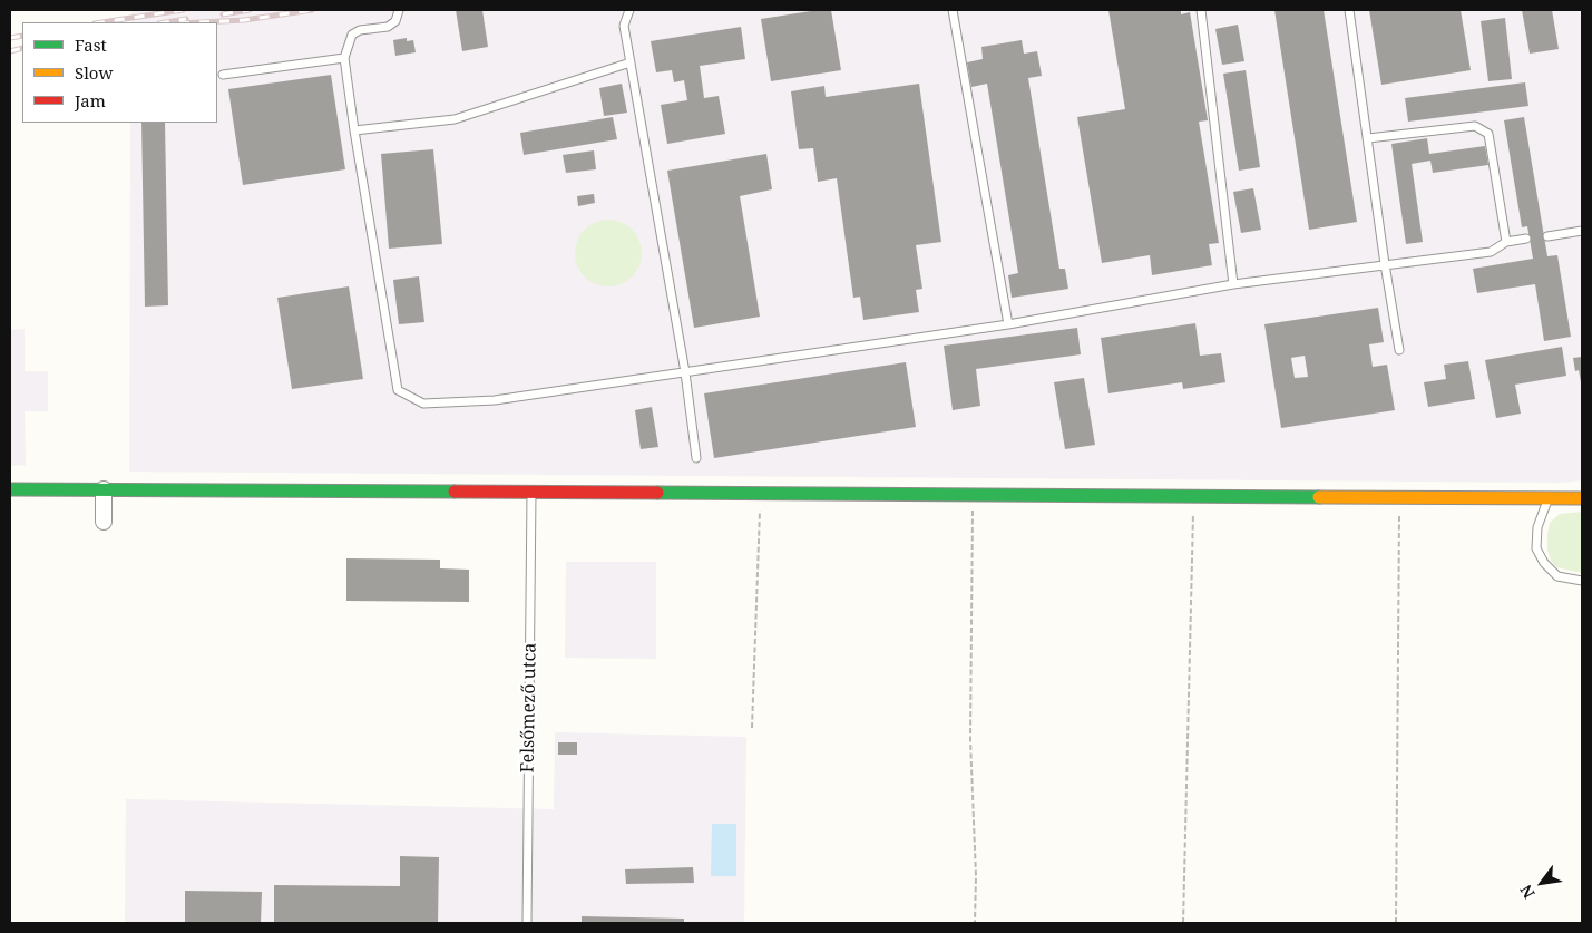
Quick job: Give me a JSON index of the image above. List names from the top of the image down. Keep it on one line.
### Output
{"streets":{"lane":["Felsőmező utca"]},"legend":["Fast","Slow","Jam"],"north":"bottom left"}
